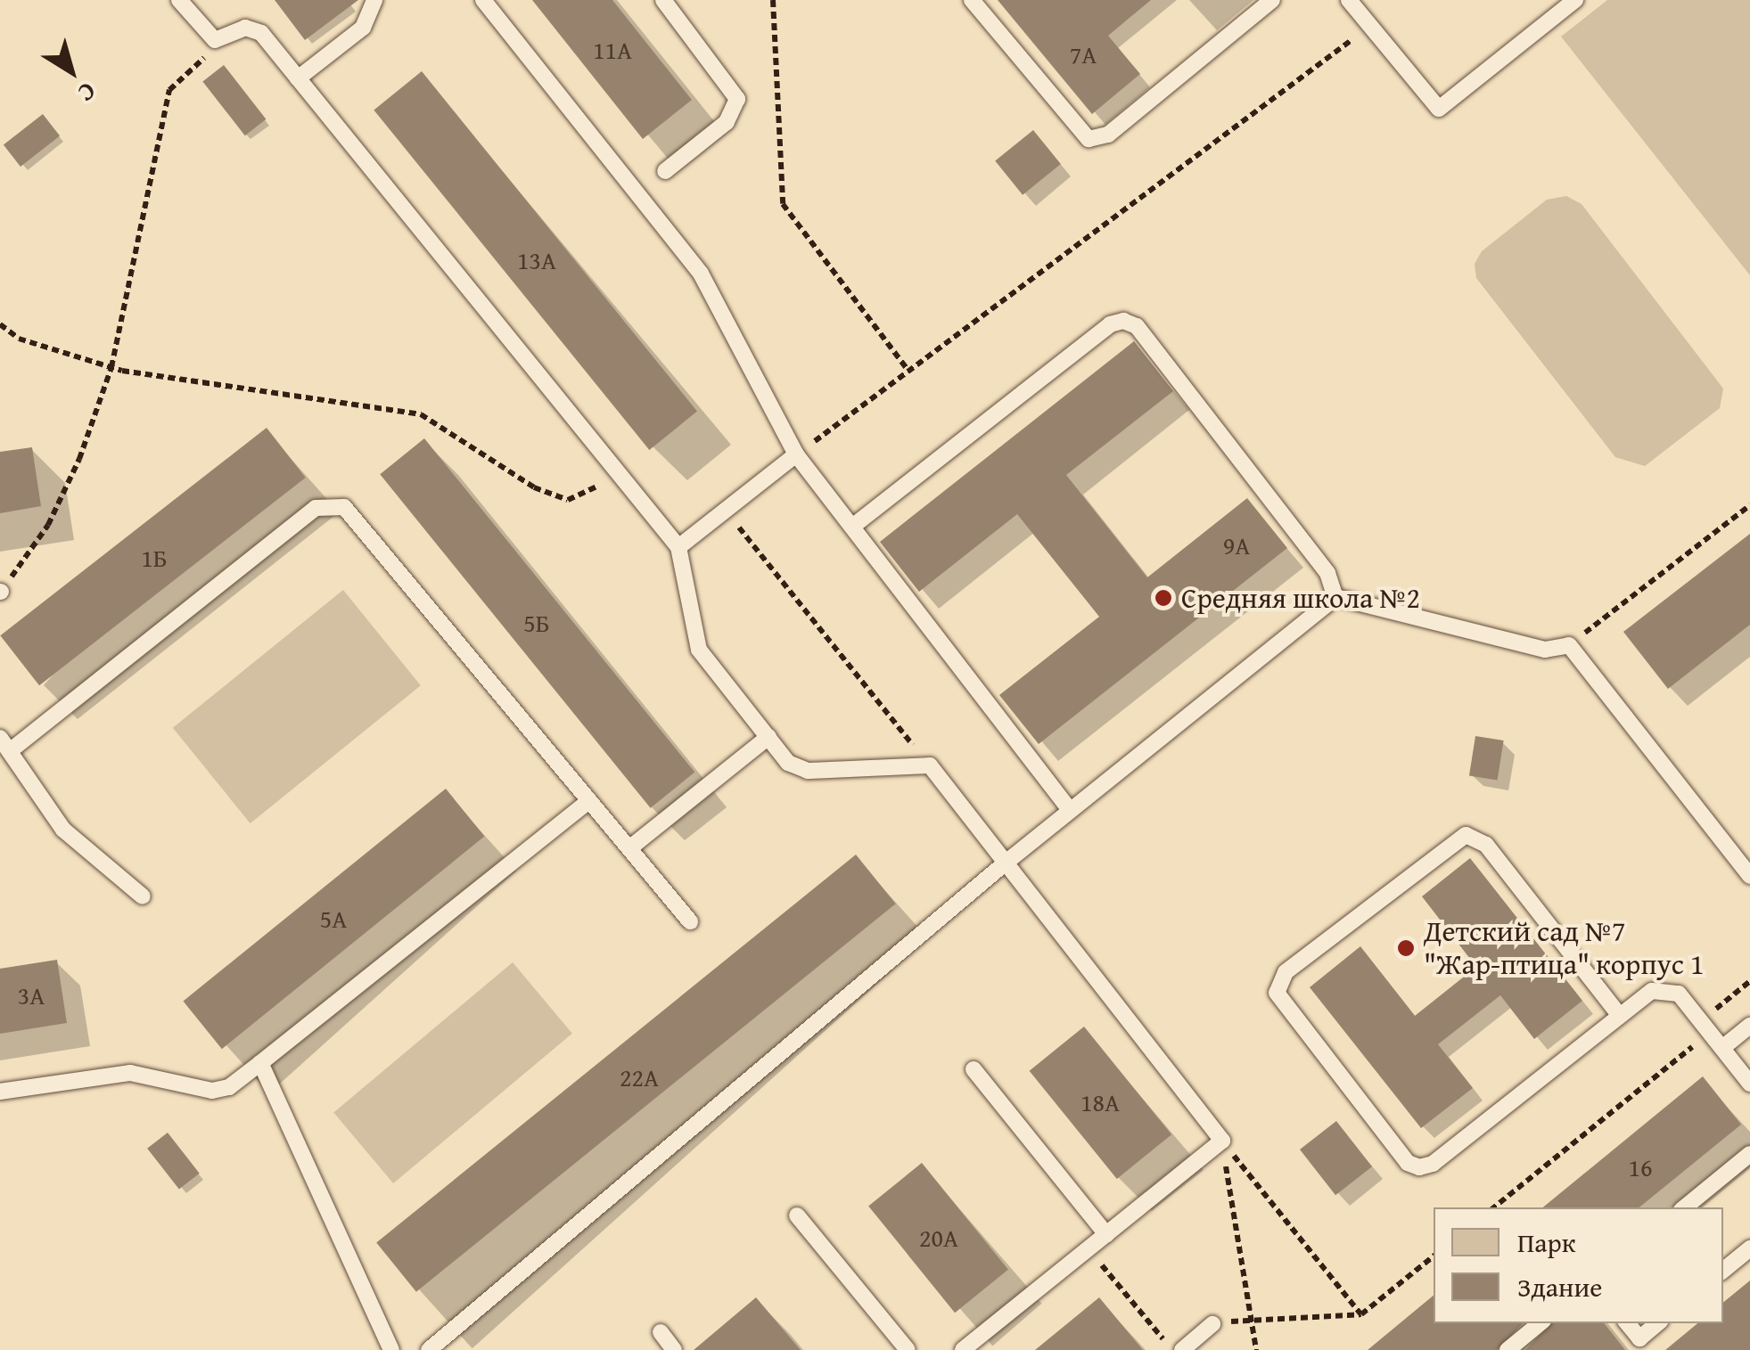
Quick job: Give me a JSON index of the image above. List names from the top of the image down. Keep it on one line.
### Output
{"places":["Средняя школа №2","Детский сад №7 \"Жар-птица\" корпус 1"],"house_numbers":["11А","7А","13А","9А","1Б","5Б","5А","3А","22А","18А","16","20А"],"legend":["Парк","Здание"],"north":"bottom right"}
